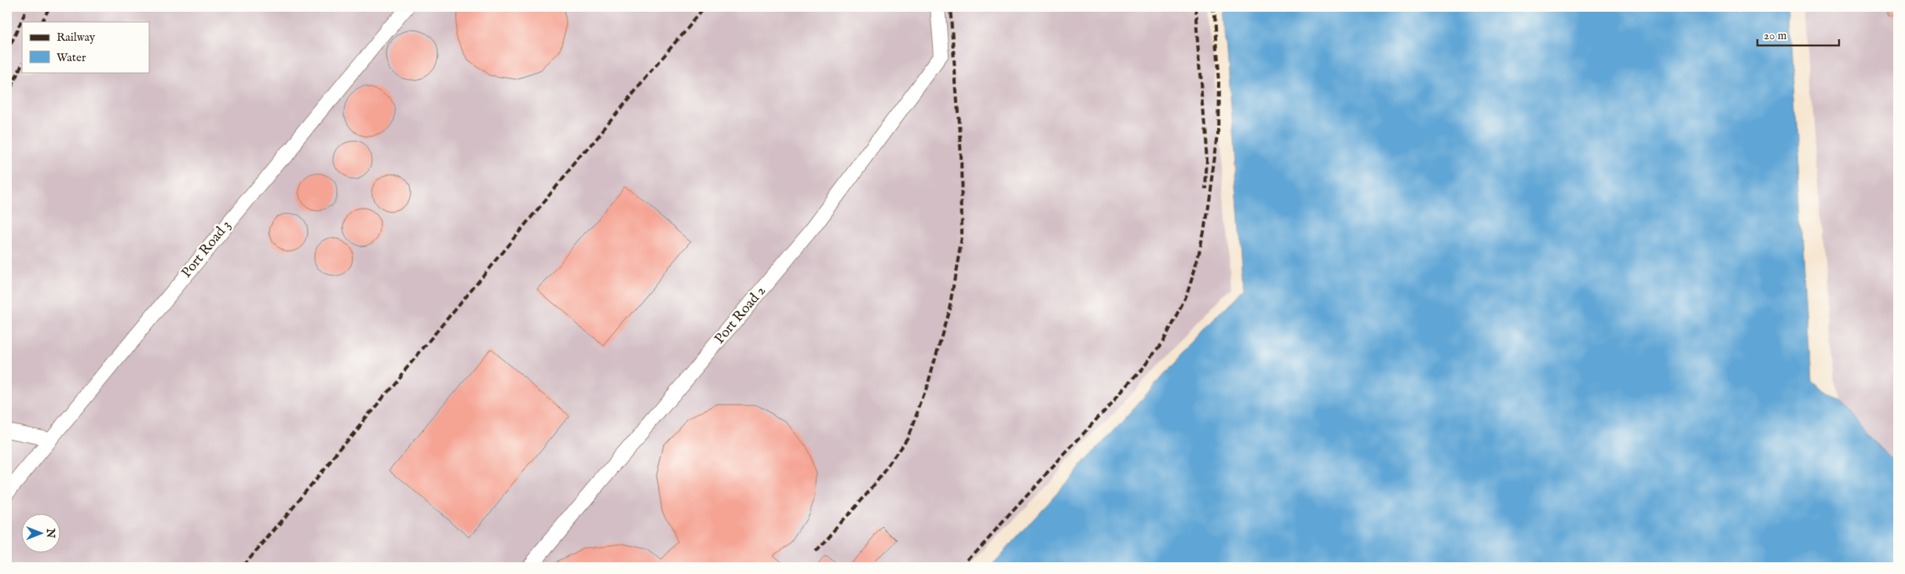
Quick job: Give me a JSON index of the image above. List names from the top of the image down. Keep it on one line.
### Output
{"streets":{"lane":["Port Road 3","Port Road 2"]},"legend":["Railway","Water"],"scale_bar":"20 m","north":"right"}
